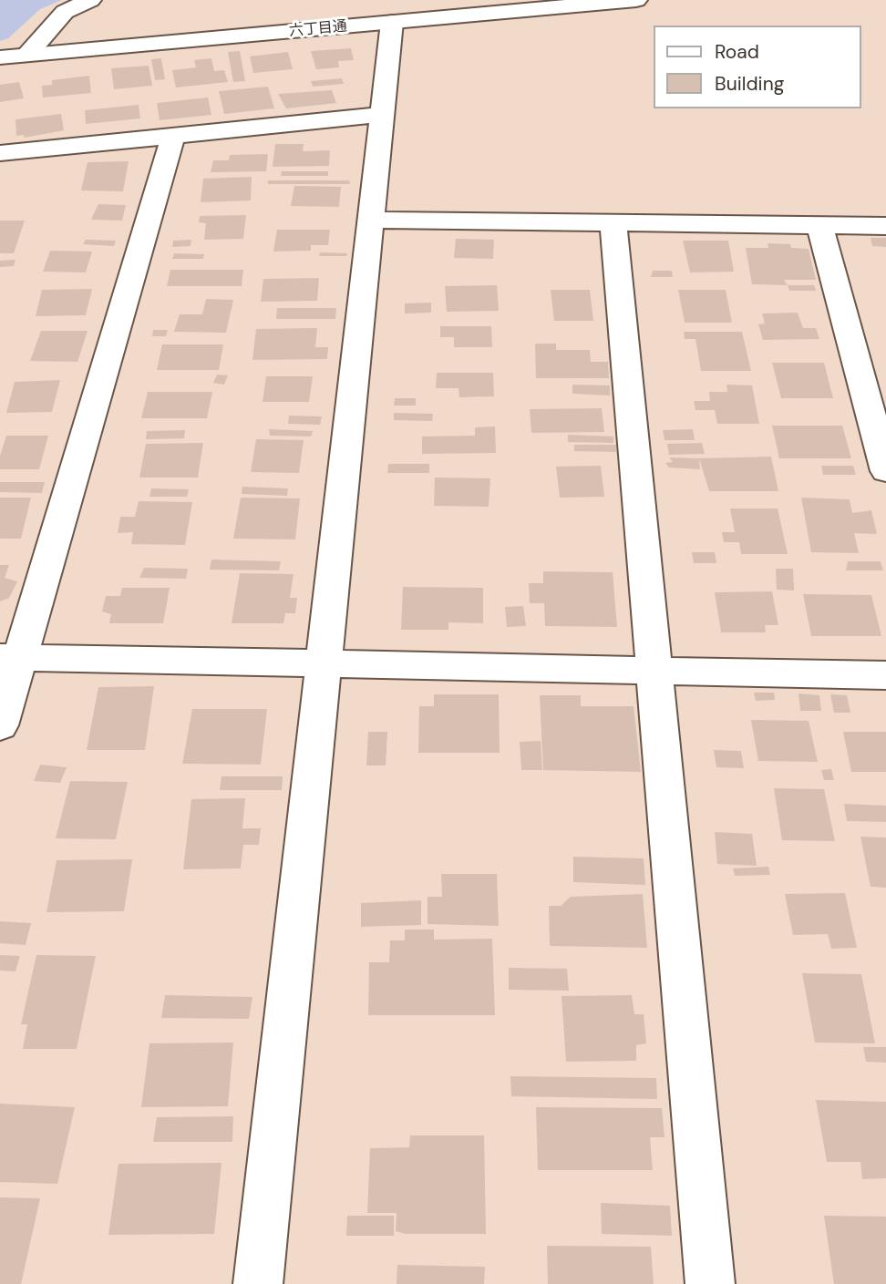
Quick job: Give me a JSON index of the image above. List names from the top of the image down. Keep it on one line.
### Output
{"streets":{"street":["六丁目通"]},"legend":["Road","Building"]}
